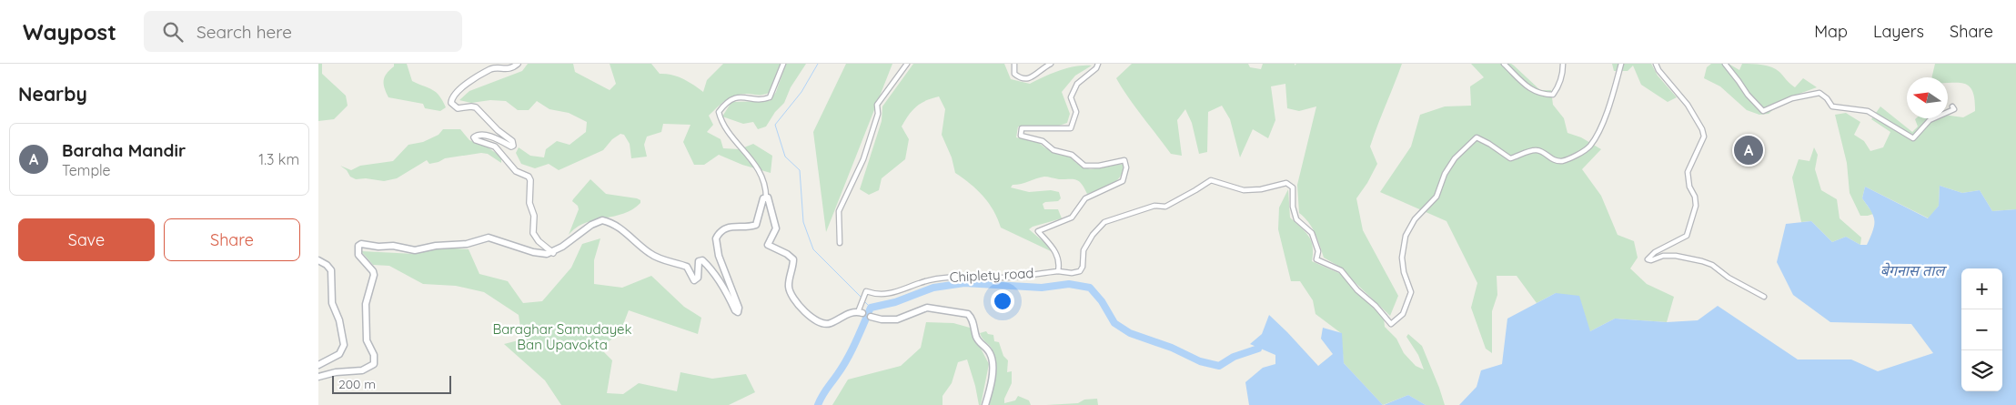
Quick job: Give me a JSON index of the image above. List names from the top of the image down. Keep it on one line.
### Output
{"streets":{"street":["Chiplety road"]},"water":["बेगनास ताल"],"parks":["Baraghar Samudayek Ban Upavokta"],"scale_bar":"200 m","north":"left","page":{"header":"Waypost","search":"Search here","nav":["Map","Layers","Share"],"heading":"Nearby","list":[{"mark":"A","name":"Baraha Mandir","note":"Temple","value":"1.3 km"}],"pins":"A","buttons":["Save","Share"],"map_buttons":["+","−"],"scale":"200 m"}}
